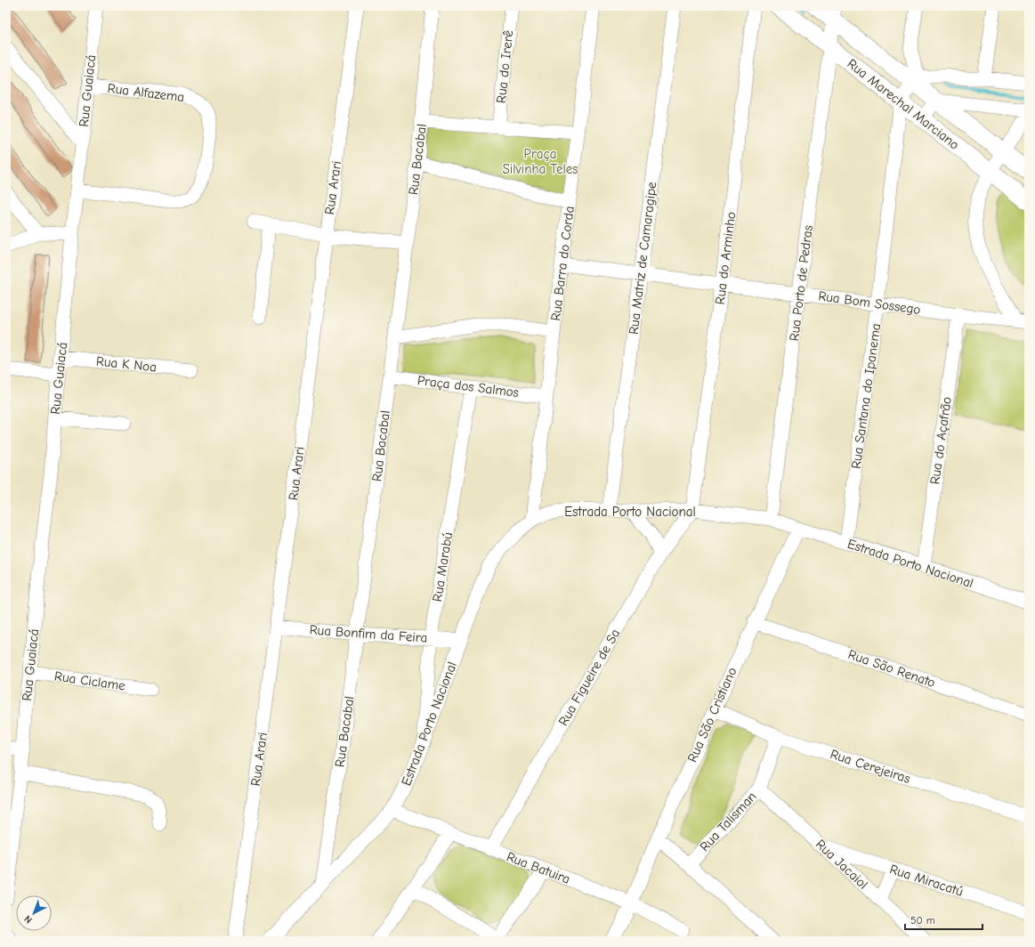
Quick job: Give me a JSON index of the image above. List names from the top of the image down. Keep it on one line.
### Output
{"streets":{"main road":["Rua Marechal Marciano"],"street":["Rua do Irerê","Rua Guaiacá","Rua Alfazema","Rua Bacabal","Rua Arari","Rua Matriz de Camaragipe","Rua do Arminho","Rua Barra do Corda","Rua Porto de Pedras","Rua Bom Sossego","Rua K Noa","Praça dos Salmos","Rua Santana do Ipanema","Rua do Açafrão","Estrada Porto Nacional","Rua Marabú","Rua Bonfim da Feira","Rua São Renato","Rua Figueire de Sa","Rua Ciclame","Rua São Cristiano","Rua Cerejeiras","Rua Talisman","Rua Jacaiol","Rua Batuira","Rua Miracatú"]},"crossings":[["Rua Guaiacá","Rua Alfazema"],["Rua Guaiacá","Rua K Noa"],["Rua Guaiacá","Rua Ciclame"],["Rua Marechal Marciano","Rua Porto de Pedras"],["Rua Marechal Marciano","Rua Santana do Ipanema"],["Rua Bacabal","Praça dos Salmos"],["Rua Bacabal","Estrada Porto Nacional"],["Rua Bacabal","Rua Bonfim da Feira"],["Rua Arari","Rua Bonfim da Feira"],["Rua Matriz de Camaragipe","Rua Bom Sossego"],["Rua Matriz de Camaragipe","Estrada Porto Nacional"],["Rua do Arminho","Rua Bom Sossego"],["Rua do Arminho","Estrada Porto Nacional"],["Rua do Arminho","Rua Figueire de Sa"],["Rua Barra do Corda","Rua Bom Sossego"],["Rua Barra do Corda","Praça dos Salmos"],["Rua Barra do Corda","Estrada Porto Nacional"],["Rua Porto de Pedras","Rua Bom Sossego"],["Rua Porto de Pedras","Estrada Porto Nacional"],["Rua Bom Sossego","Rua Santana do Ipanema"],["Rua Bom Sossego","Rua do Açafrão"],["Praça dos Salmos","Rua Marabú"],["Rua Santana do Ipanema","Estrada Porto Nacional"],["Rua do Açafrão","Estrada Porto Nacional"],["Estrada Porto Nacional","Rua Marabú"],["Estrada Porto Nacional","Rua Bonfim da Feira"],["Estrada Porto Nacional","Rua Figueire de Sa"],["Estrada Porto Nacional","Rua São Cristiano"],["Estrada Porto Nacional","Rua Batuira"],["Rua Marabú","Rua Bonfim da Feira"],["Rua São Renato","Rua São Cristiano"],["Rua Figueire de Sa","Rua Batuira"],["Rua São Cristiano","Rua Cerejeiras"],["Rua São Cristiano","Rua Batuira"],["Rua Cerejeiras","Rua Talisman"],["Rua Talisman","Rua Jacaiol"],["Rua Jacaiol","Rua Miracatú"]],"parks":["Praça Silvinha Teles"],"scale_bar":"50 m","north":"bottom left"}
